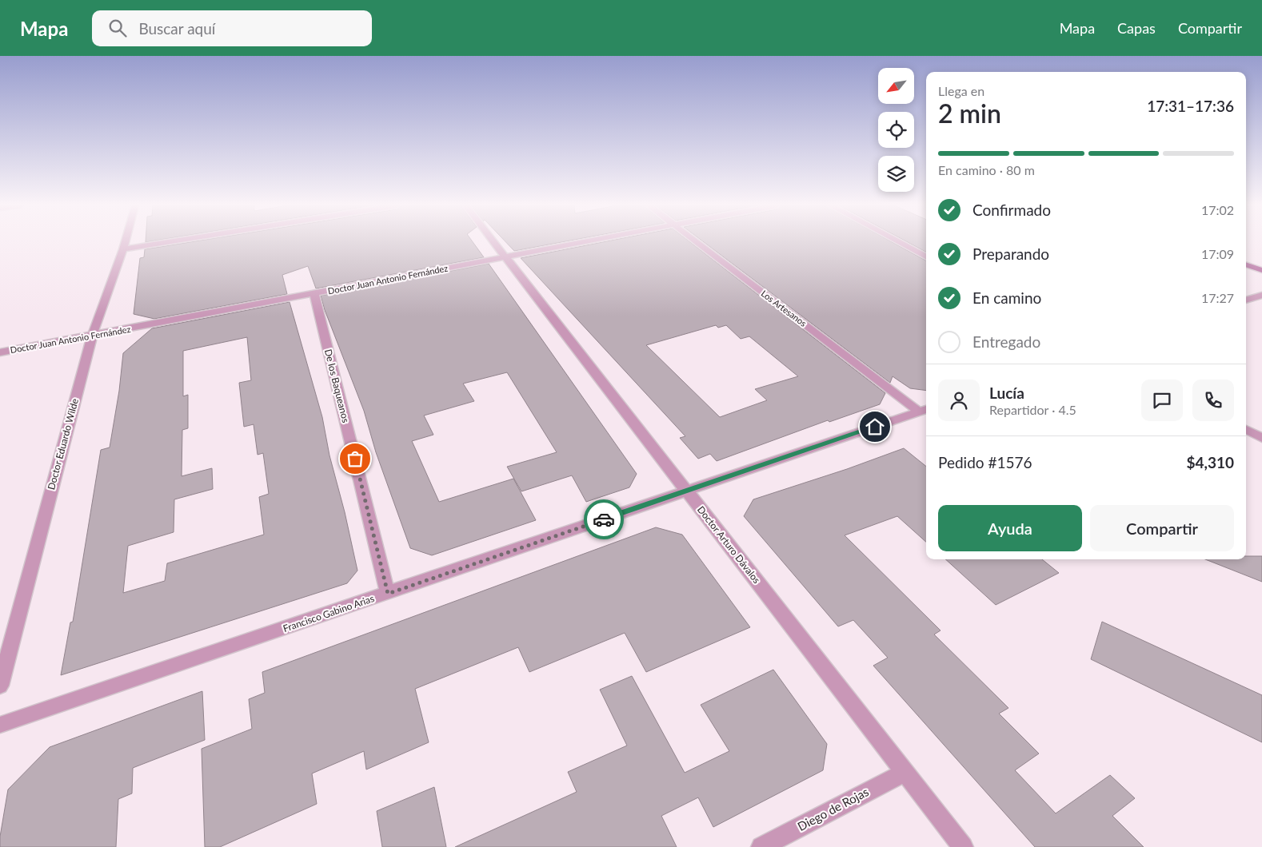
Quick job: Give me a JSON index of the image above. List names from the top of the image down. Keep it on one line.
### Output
{"streets":{"street":["Doctor Juan Antonio Fernández","Los Artesanos","De los Baqueanos","Doctor Eduardo Wilde","Doctor Arturo Dávalos","Francisco Gabino Arias","Diego de Rojas"]},"crossings":[["Doctor Juan Antonio Fernández","De los Baqueanos"],["Doctor Juan Antonio Fernández","Doctor Eduardo Wilde"],["Doctor Juan Antonio Fernández","Doctor Arturo Dávalos"],["Los Artesanos","Francisco Gabino Arias"],["De los Baqueanos","Francisco Gabino Arias"],["Doctor Arturo Dávalos","Francisco Gabino Arias"],["Doctor Arturo Dávalos","Diego de Rojas"]],"north":"bottom left","page":{"header":"Mapa","search":"Buscar aquí","nav":["Mapa","Capas","Compartir"],"heading":["2 min","Llega en","17:31–17:36"],"panel":["Lucía","Repartidor · 4.5","Pedido #1576","$4,310"],"bar":"En camino · 80 m","list":[["Confirmado","17:02"],["Preparando","17:09"],["En camino","17:27"],"Entregado"],"buttons":["Ayuda","Compartir"]}}
